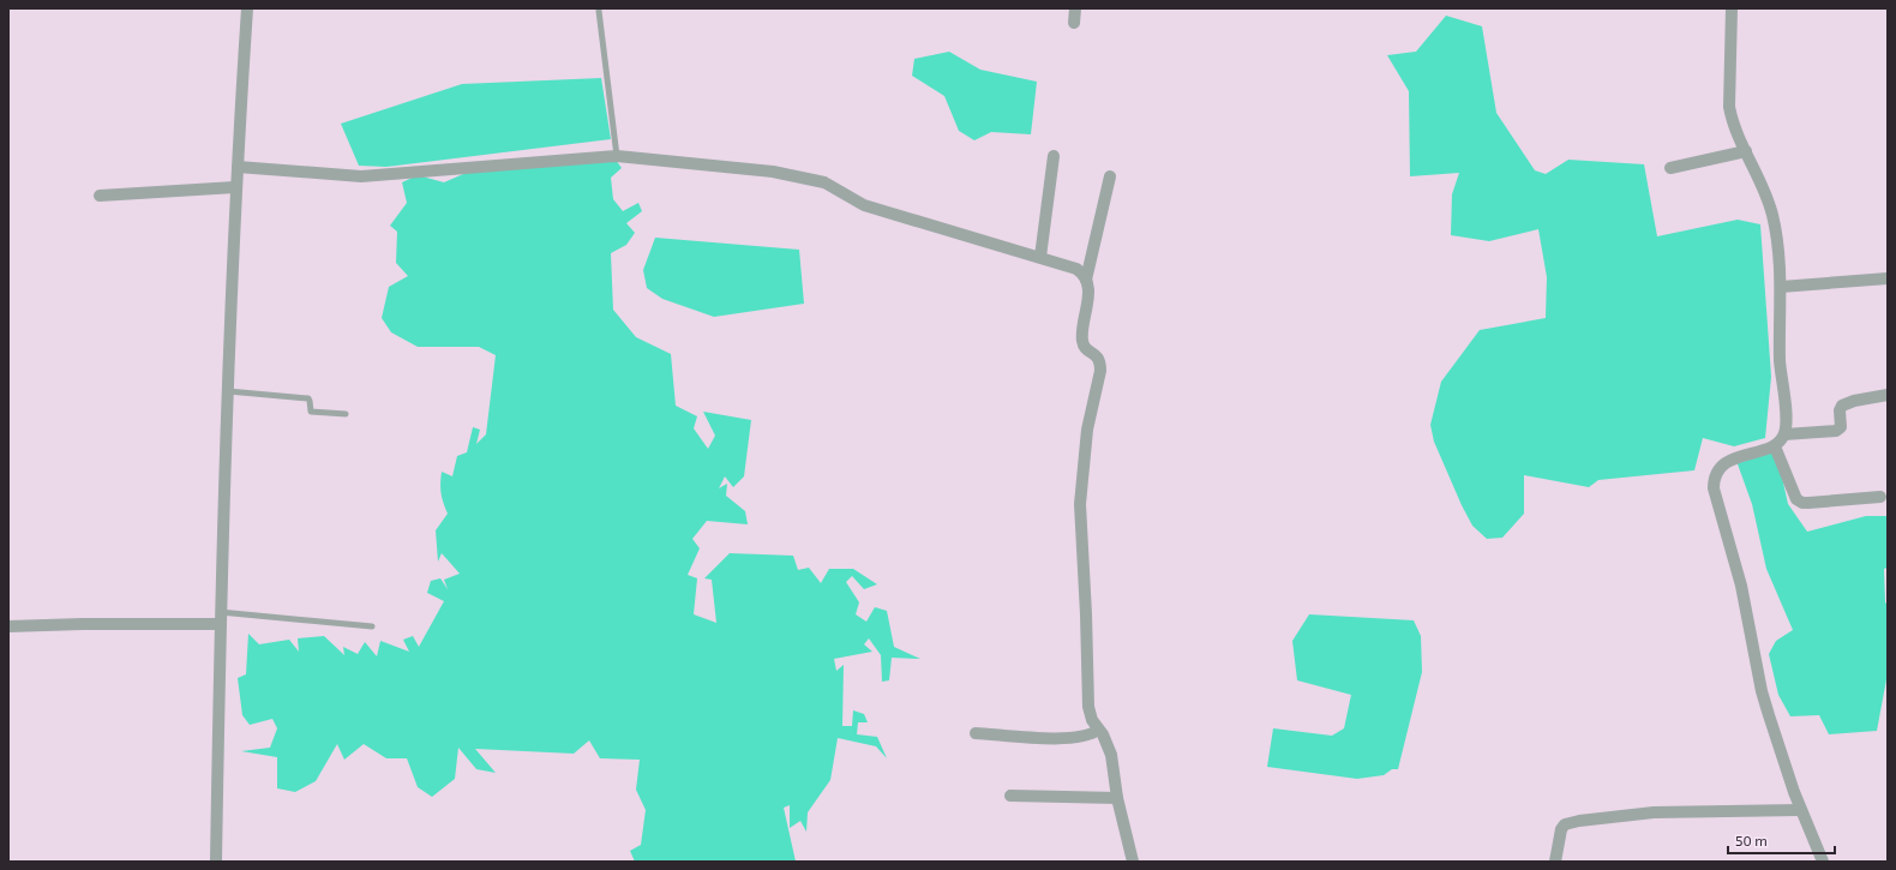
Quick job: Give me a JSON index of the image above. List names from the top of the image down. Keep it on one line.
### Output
{"scale_bar":"50 m"}
